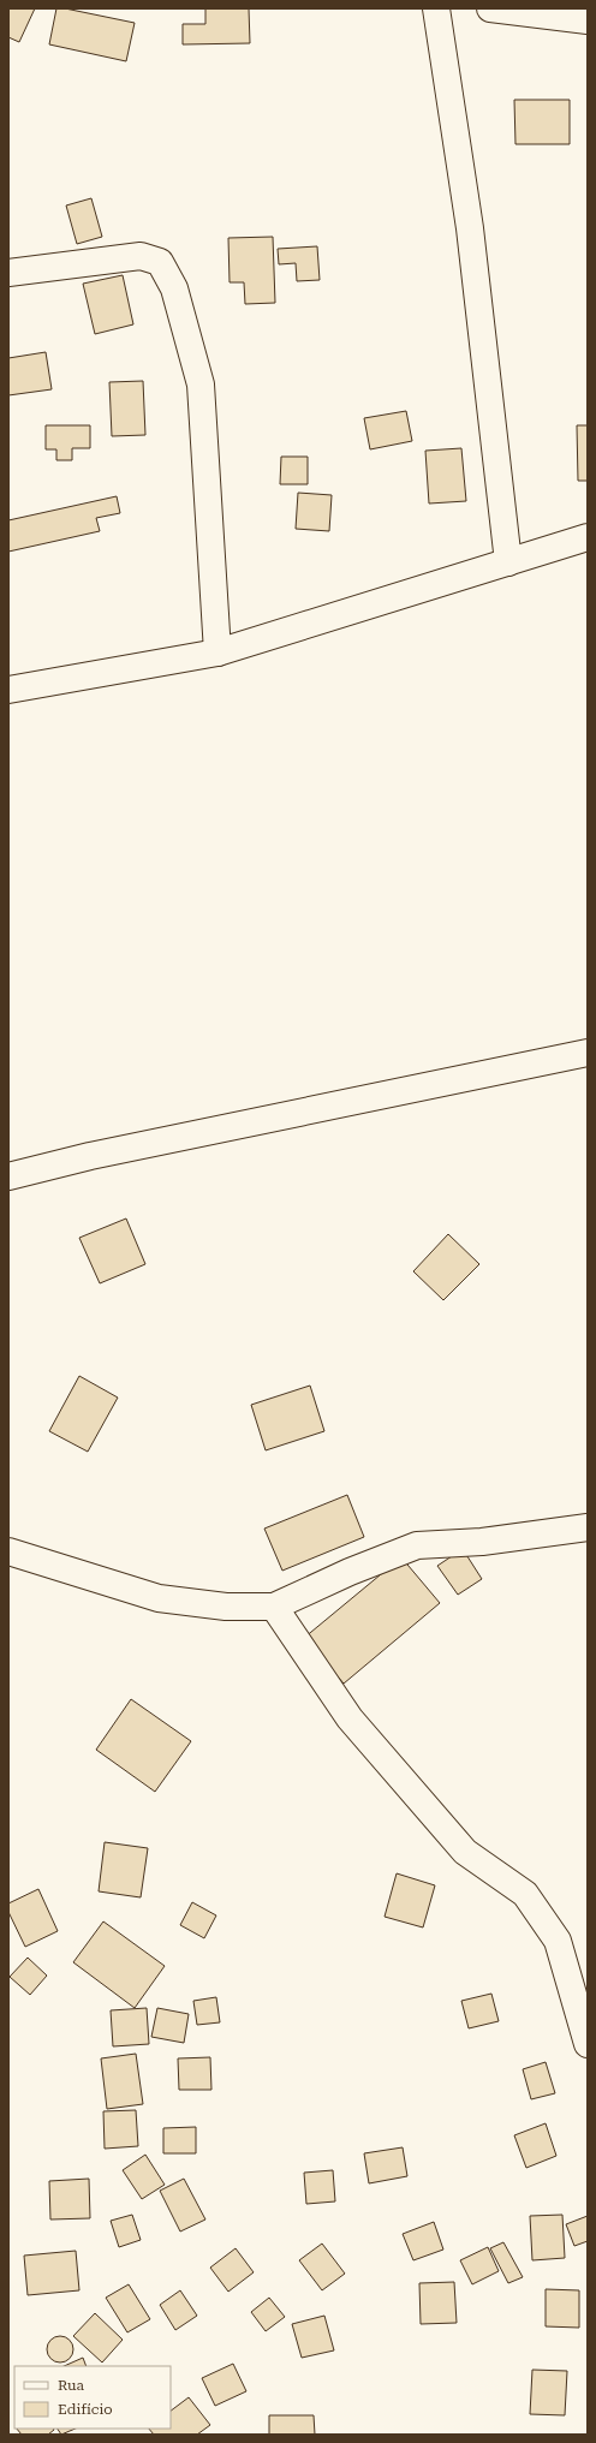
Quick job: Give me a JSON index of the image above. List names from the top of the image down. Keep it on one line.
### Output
{"legend":["Rua","Edifício"]}
